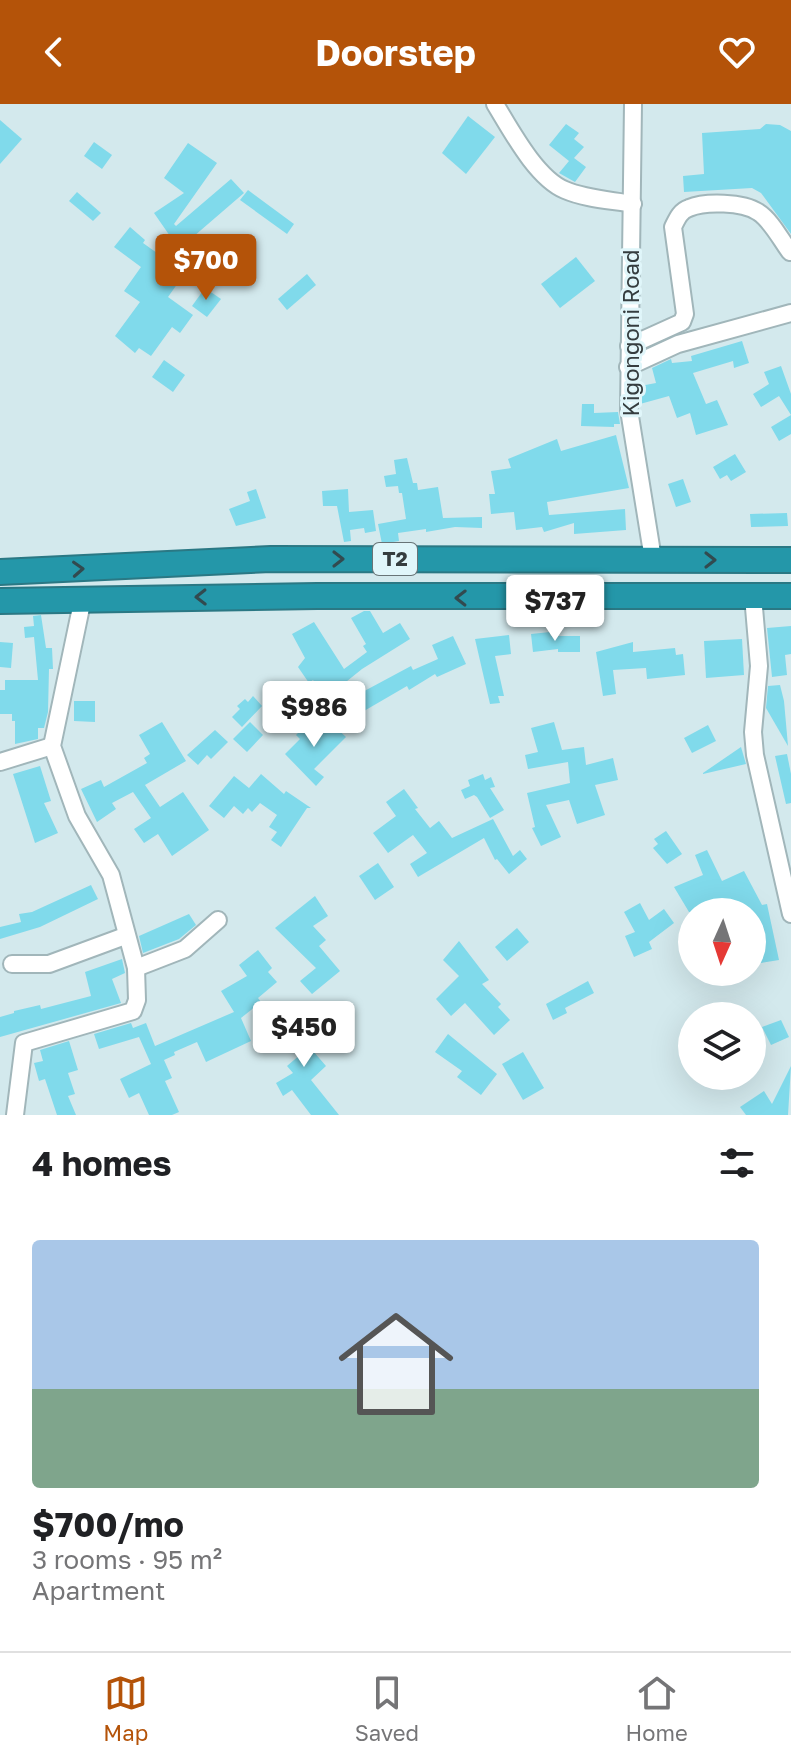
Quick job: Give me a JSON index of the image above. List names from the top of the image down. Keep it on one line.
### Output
{"streets":{"highway":["T2"],"street":["Kigongoni Road"]},"crossings":[["Kigongoni Road","T2"]],"north":"bottom","page":{"header":"Doorstep","price":["$700","$737","$986","$450"],"heading":"4 homes","list":[{"name":"$700/mo","note":"3 rooms · 95 m² · Apartment"}],"tabs":["Map","Saved","Home"]}}
